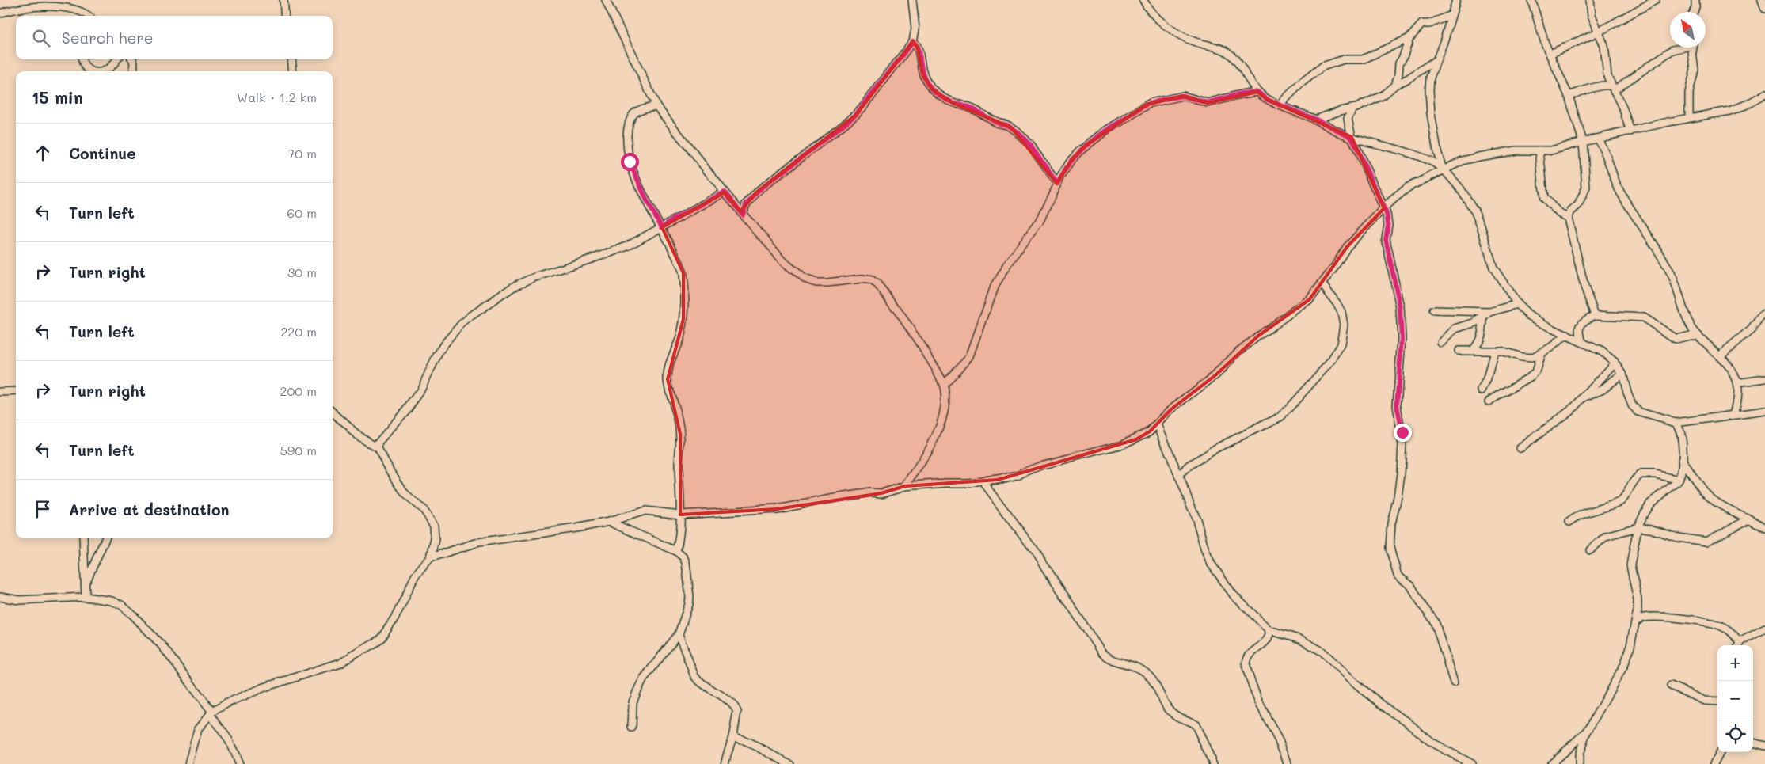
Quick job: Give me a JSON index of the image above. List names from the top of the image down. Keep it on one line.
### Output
{"north":"top left","page":{"search":"Search here","heading":["15 min","Walk · 1.2 km"],"list":[["Continue","70 m"],["Turn left","60 m"],["Turn right","30 m"],["Turn left","220 m"],["Turn right","200 m"],["Turn left","590 m"],"Arrive at destination"],"map_buttons":["+","−"]}}
